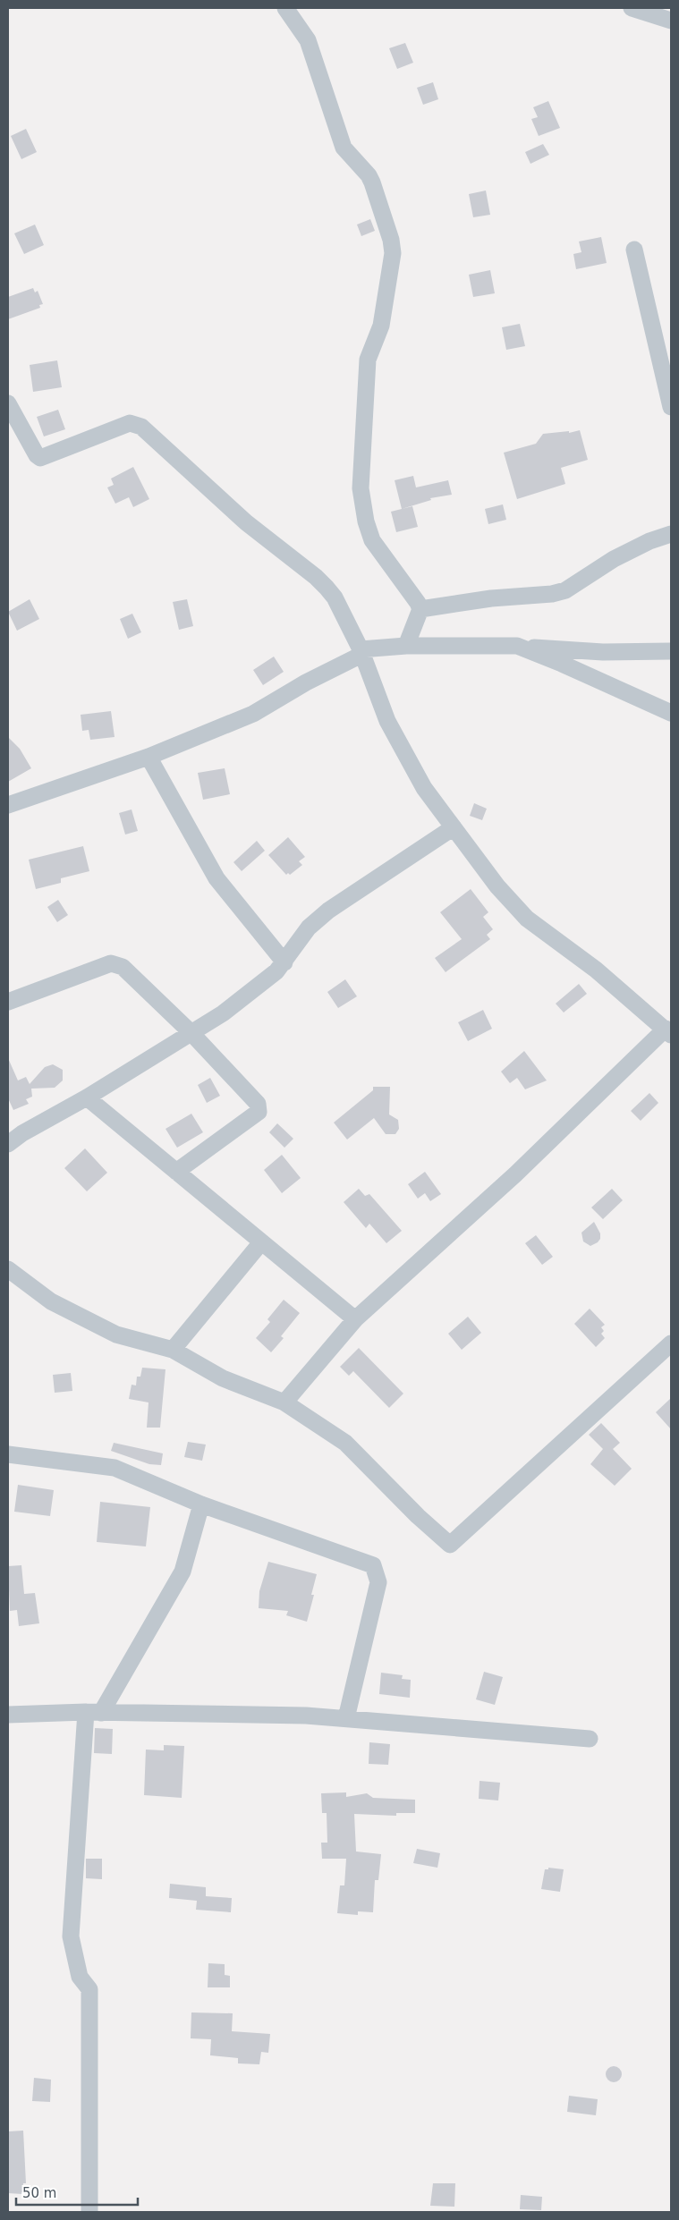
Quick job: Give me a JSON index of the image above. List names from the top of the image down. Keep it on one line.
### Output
{"scale_bar":"50 m"}
